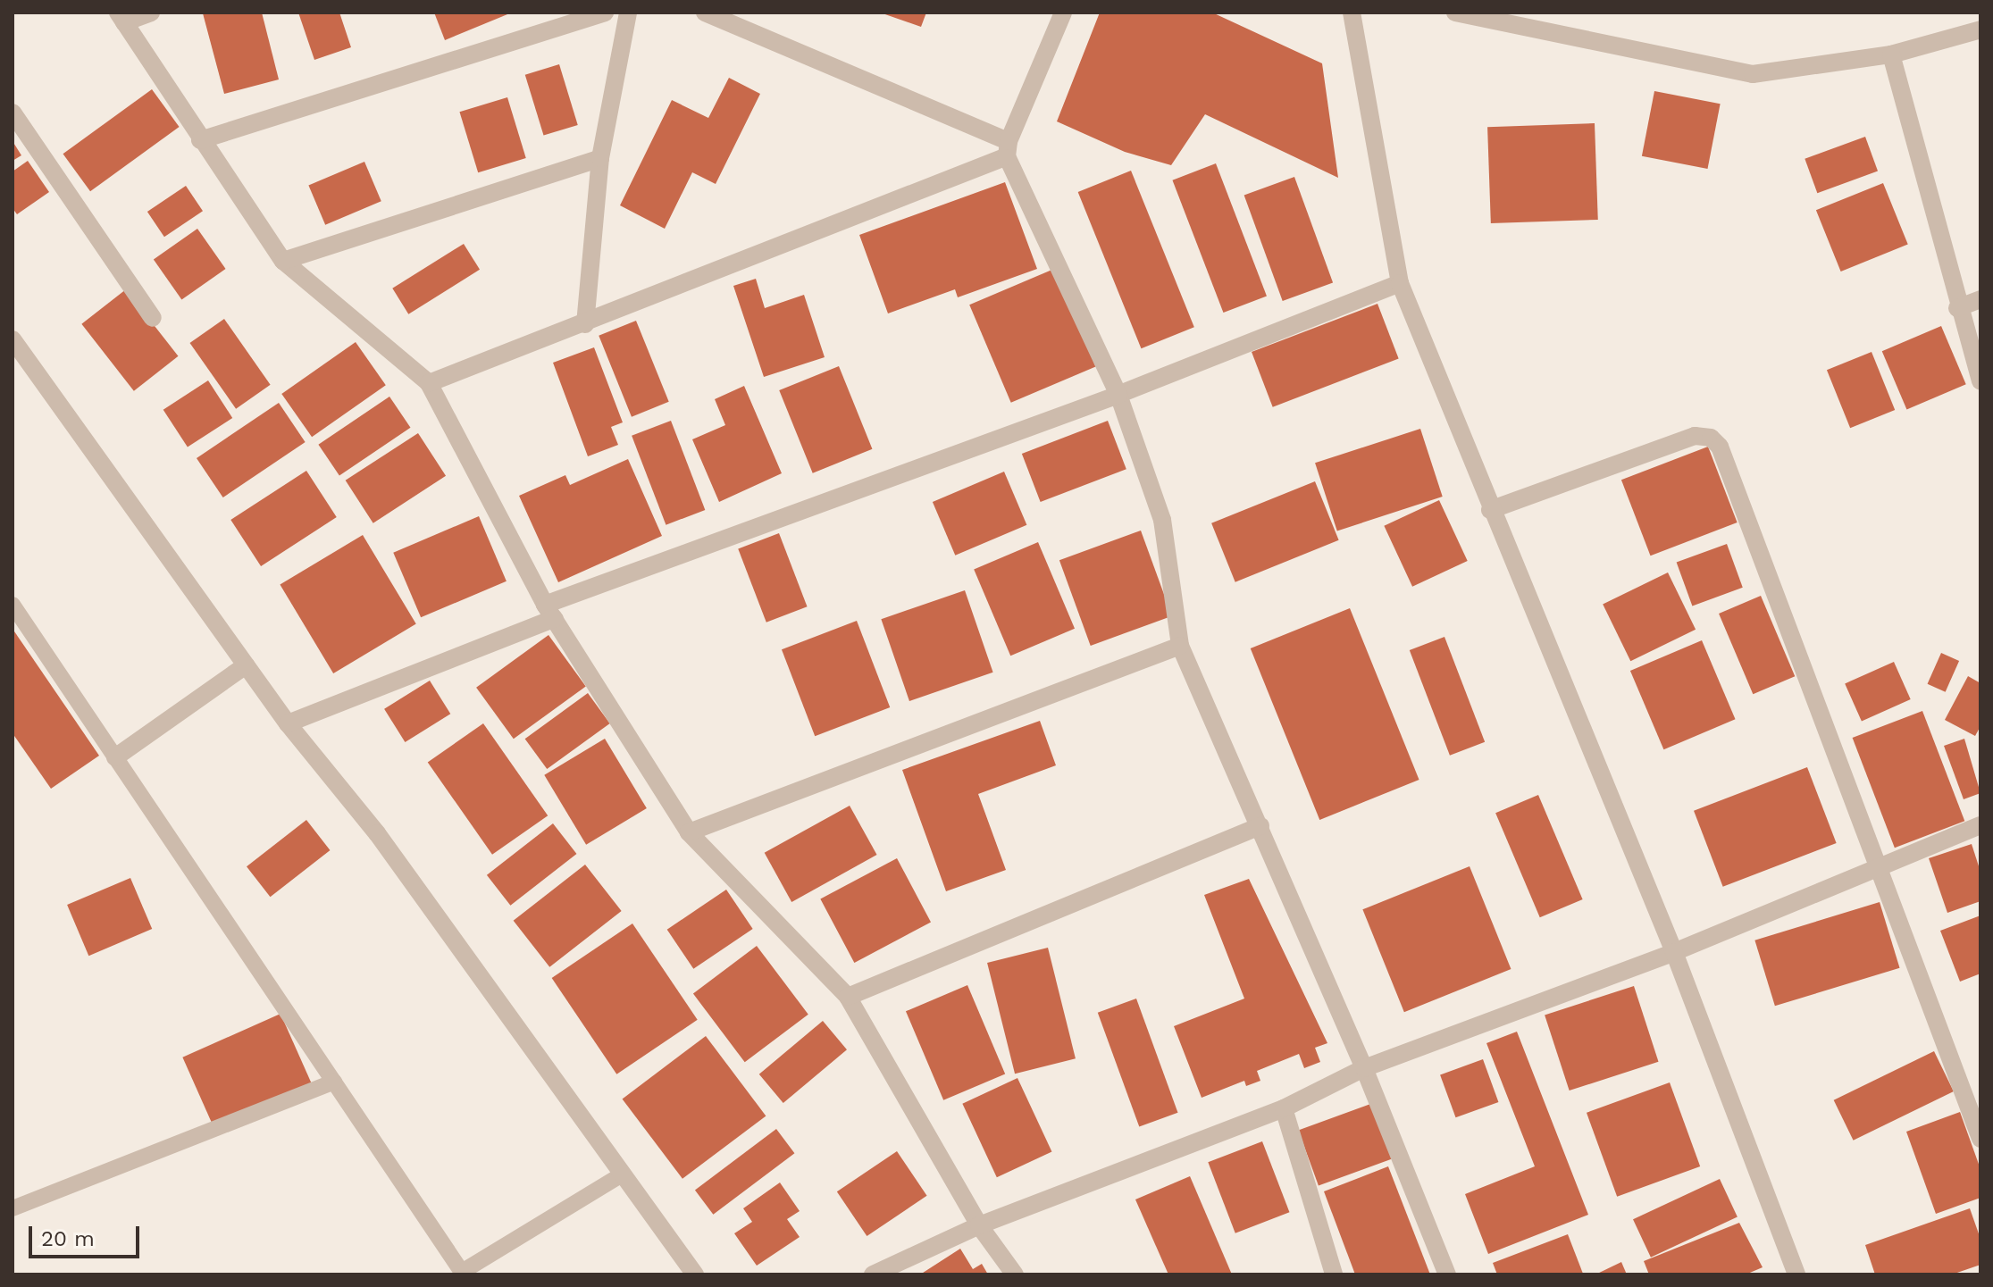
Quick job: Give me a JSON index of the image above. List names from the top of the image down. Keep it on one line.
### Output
{"scale_bar":"20 m"}
